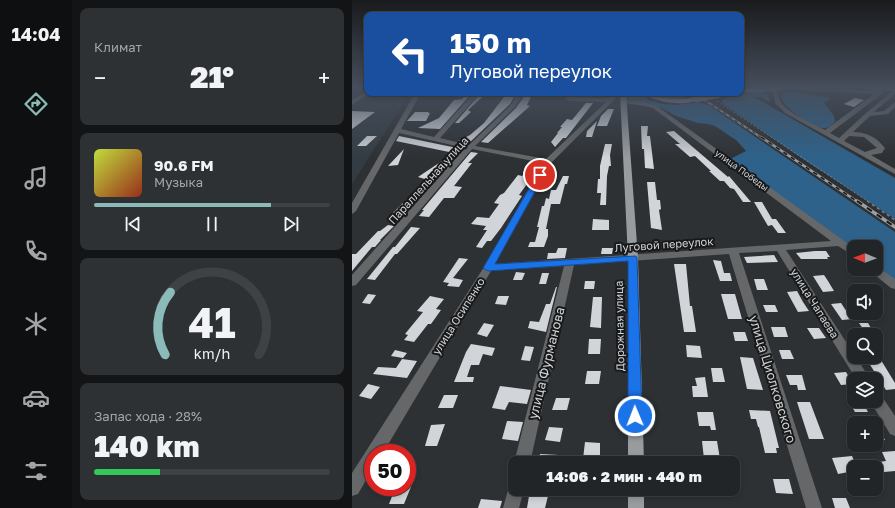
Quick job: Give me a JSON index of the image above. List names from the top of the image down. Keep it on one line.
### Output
{"streets":{"main road":["Дорожная улица"],"street":["улица Победы","Параллельная улица","Луговой переулок","улица Чапаева","улица Осипенко","улица Фурманова","улица Циолковского"]},"crossings":[["улица Победы","Луговой переулок"],["Луговой переулок","улица Чапаева"],["Луговой переулок","улица Осипенко"],["Луговой переулок","Дорожная улица"],["Луговой переулок","улица Фурманова"],["Луговой переулок","улица Циолковского"]],"north":"left","page":{"tabs":"14:04","tile":["Климат",["Запас хода · 28%","140 km"]],"turn":["150 m","Луговой переулок"],"heat":["−","21°","+"],"song":["90.6 FM","Музыка"],"map_buttons":["+","−"],"limit":"50","trip":"14:06 · 2 мин · 440 m","gauge":["41","km/h"]}}
